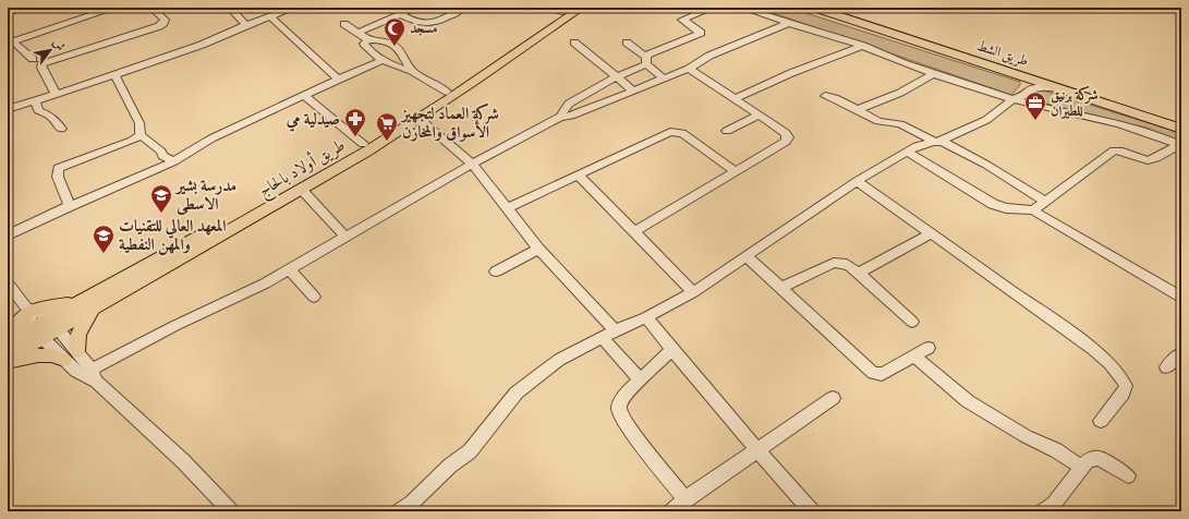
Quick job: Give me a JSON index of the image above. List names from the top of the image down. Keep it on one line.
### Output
{"streets":{"highway":["طريق الشط"],"main road":["طريق أولاد بالحاج"]},"places":{"mosque":["مسجد"],"office":["شركة برنيق للطيران"],"pharmacy":["صيدلية مي"],"supermarket":["شركة العماد لتجهيز الأسواق والمخازن"],"school or university":["مدرسة بشير الاسطى","المعهد العالي للتقنيات والمهن النفطية"]},"north":"top right"}
